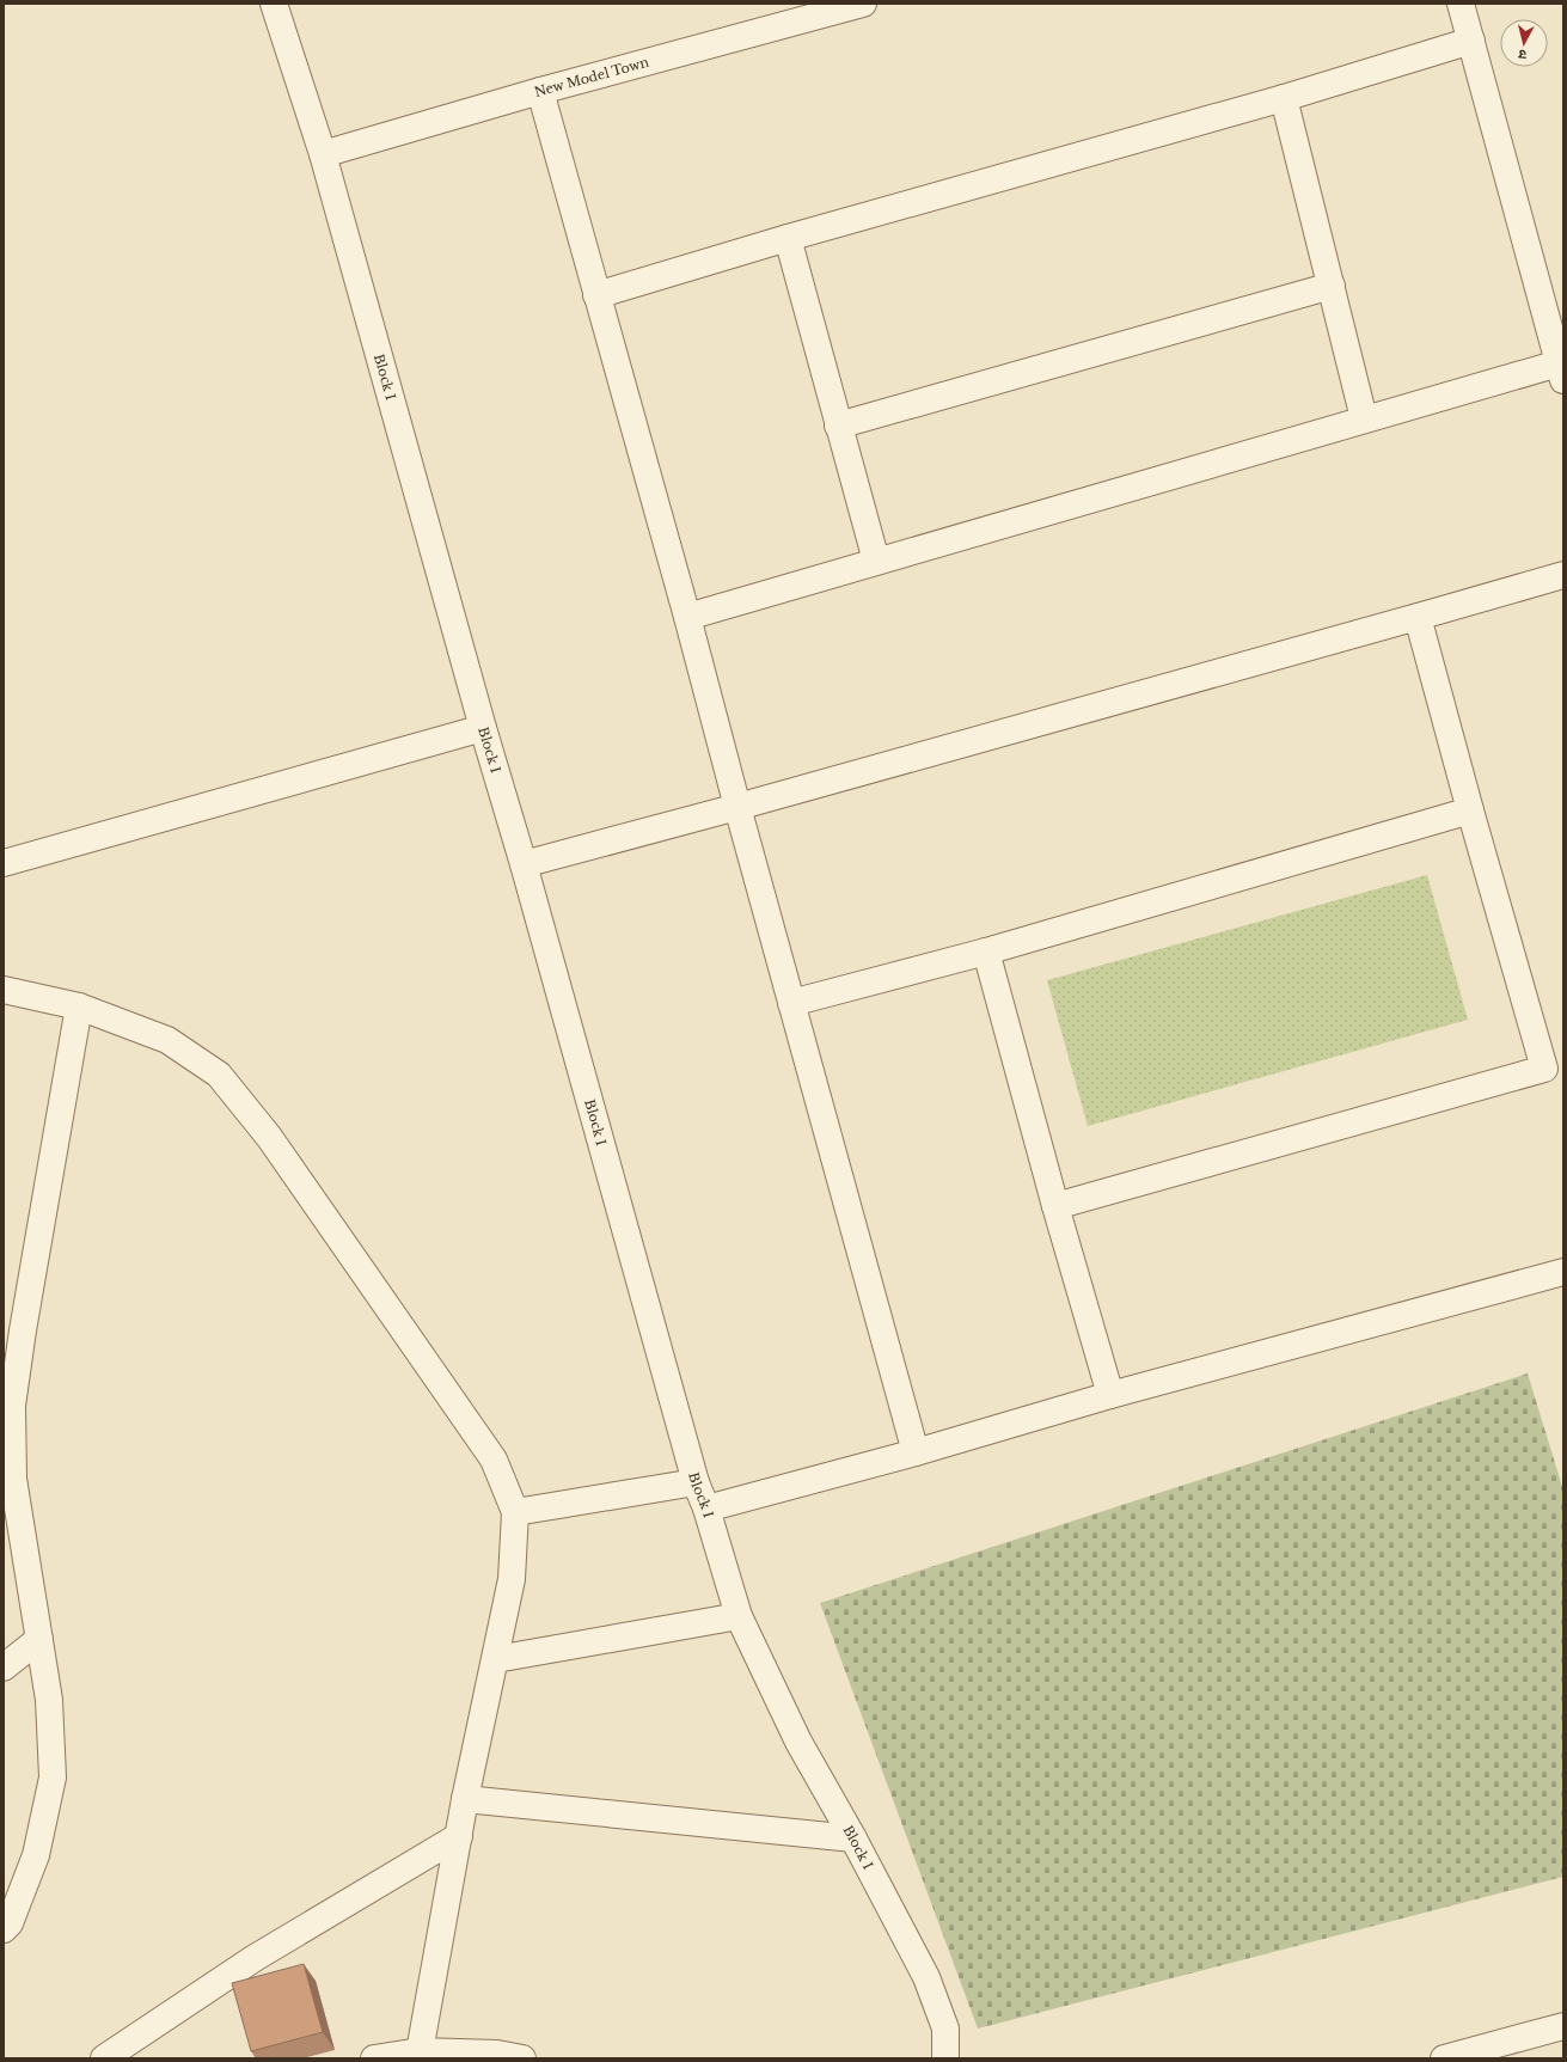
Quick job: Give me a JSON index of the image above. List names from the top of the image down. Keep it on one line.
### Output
{"streets":{"street":["New Model Town","Block I"]},"crossings":[["New Model Town","Block I"]],"north":"bottom"}
